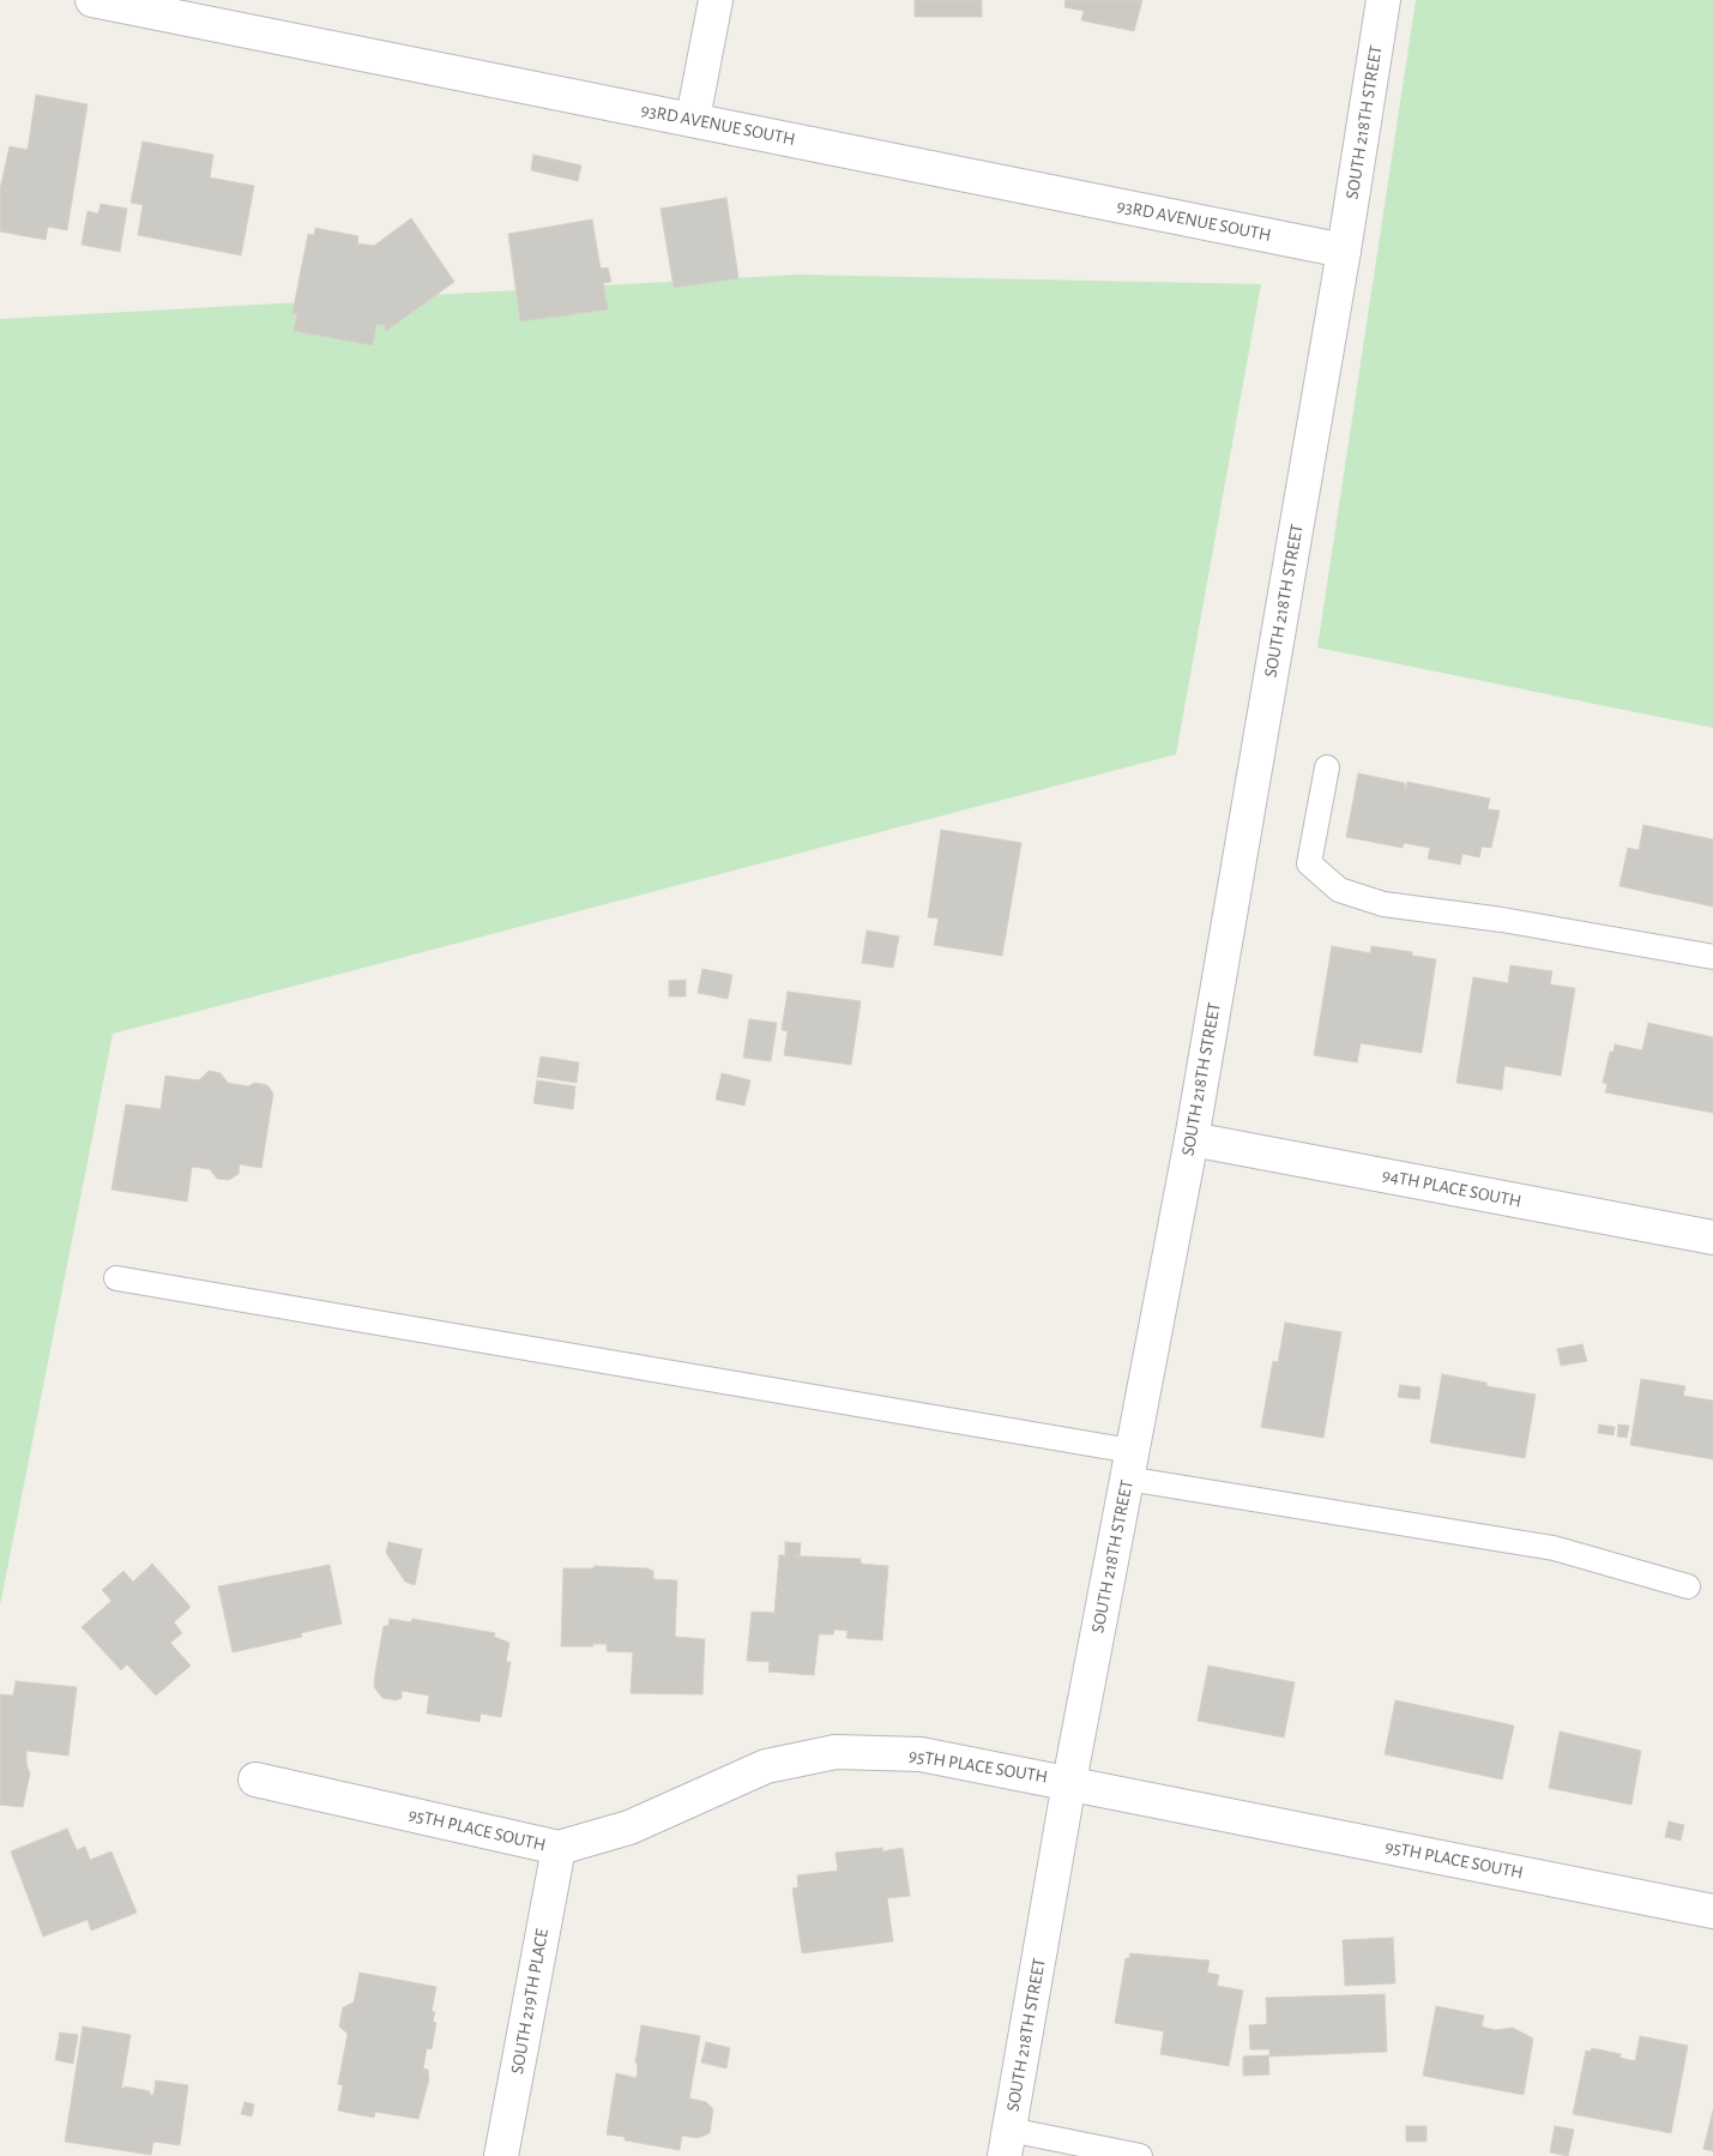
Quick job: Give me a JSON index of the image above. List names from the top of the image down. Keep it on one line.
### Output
{"streets":{"street":["SOUTH 218TH STREET","93RD AVENUE SOUTH","94TH PLACE SOUTH","95TH PLACE SOUTH","SOUTH 219TH PLACE"]},"crossings":[["SOUTH 218TH STREET","93RD AVENUE SOUTH"],["SOUTH 218TH STREET","94TH PLACE SOUTH"],["SOUTH 218TH STREET","95TH PLACE SOUTH"],["95TH PLACE SOUTH","SOUTH 219TH PLACE"]]}
